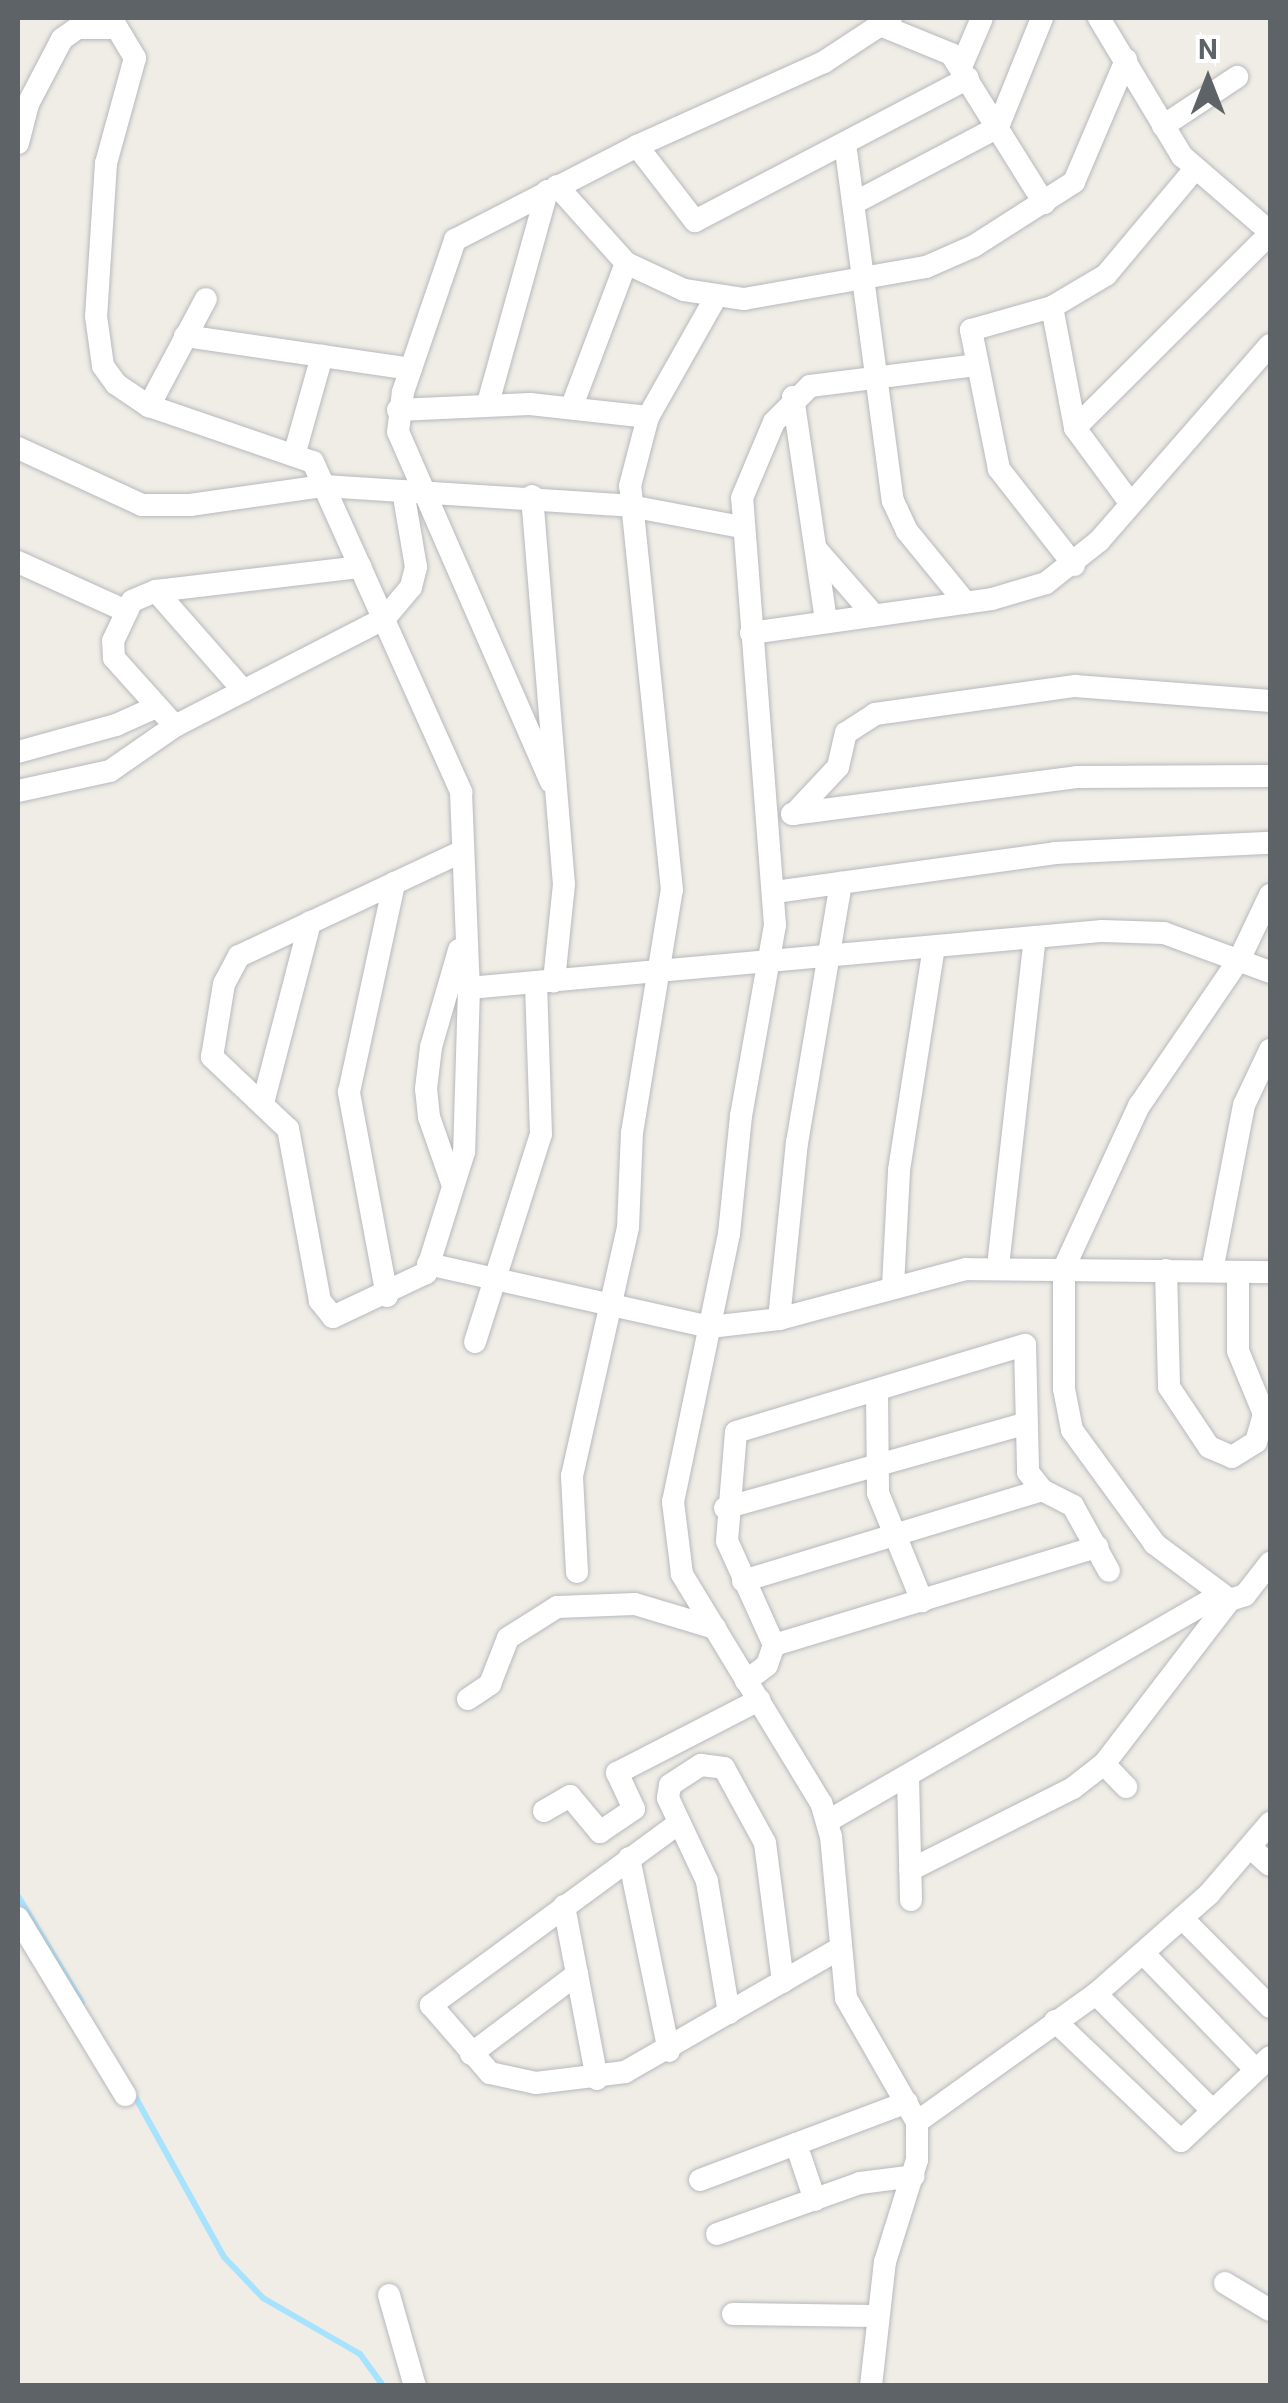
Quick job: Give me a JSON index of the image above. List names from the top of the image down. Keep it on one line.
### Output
{"north":"top"}
